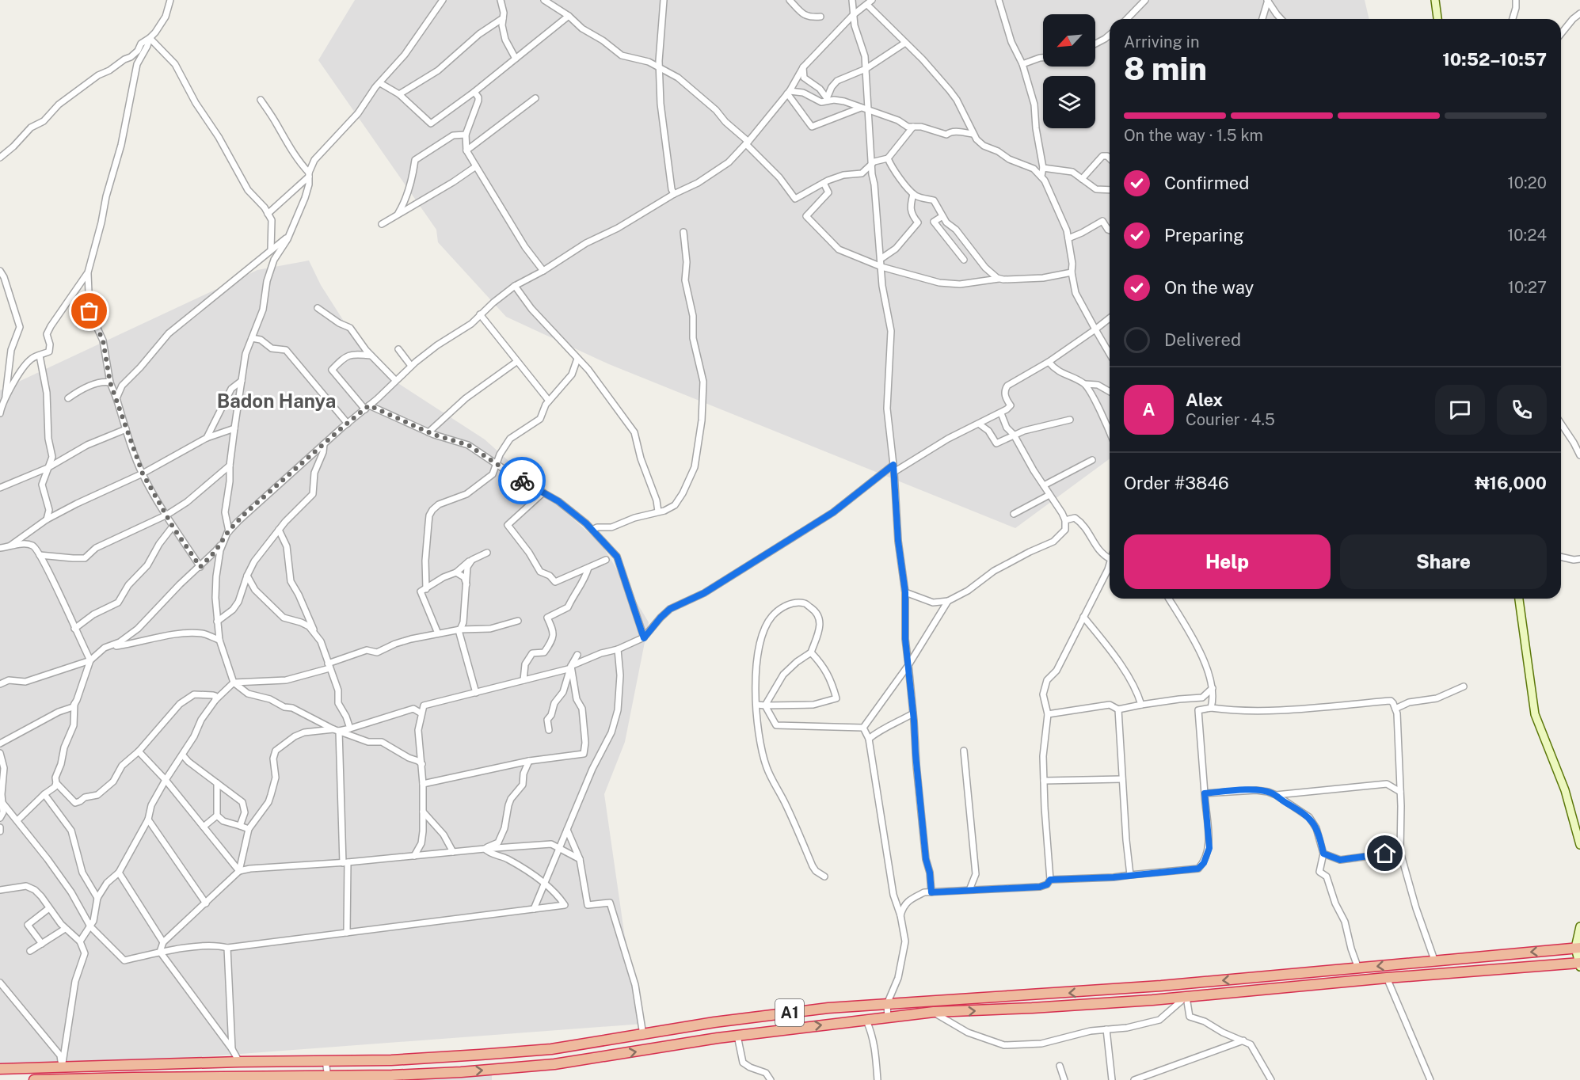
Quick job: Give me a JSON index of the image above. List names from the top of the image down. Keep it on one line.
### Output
{"streets":{"highway":["A1"]},"districts":["Badon Hanya"],"north":"bottom left","page":{"heading":["8 min","Arriving in","10:52–10:57"],"panel":["Alex","Courier · 4.5","Order #3846","₦16,000"],"bar":"On the way · 1.5 km","list":[["Confirmed","10:20"],["Preparing","10:24"],["On the way","10:27"],"Delivered"],"round":"A","buttons":["Help","Share"]}}
